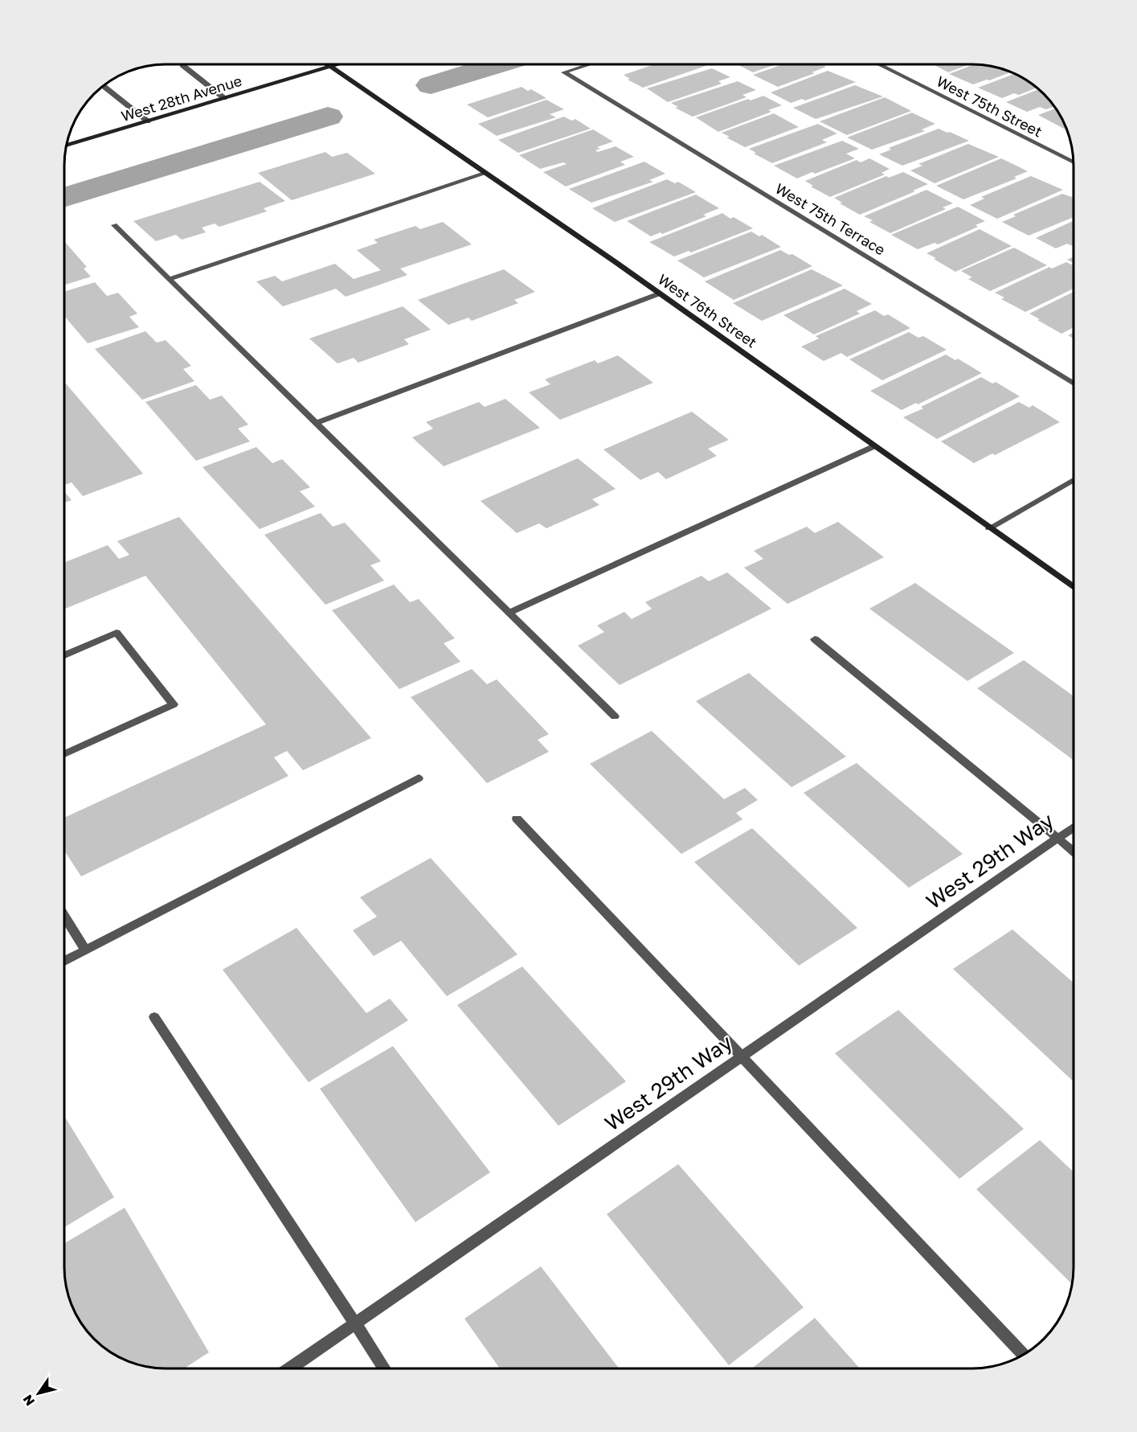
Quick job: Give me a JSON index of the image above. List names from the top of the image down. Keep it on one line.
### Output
{"streets":{"street":["West 28th Avenue","West 75th Street","West 75th Terrace","West 76th Street","West 29th Way"]},"crossings":[["West 28th Avenue","West 76th Street"]],"north":"bottom left"}
